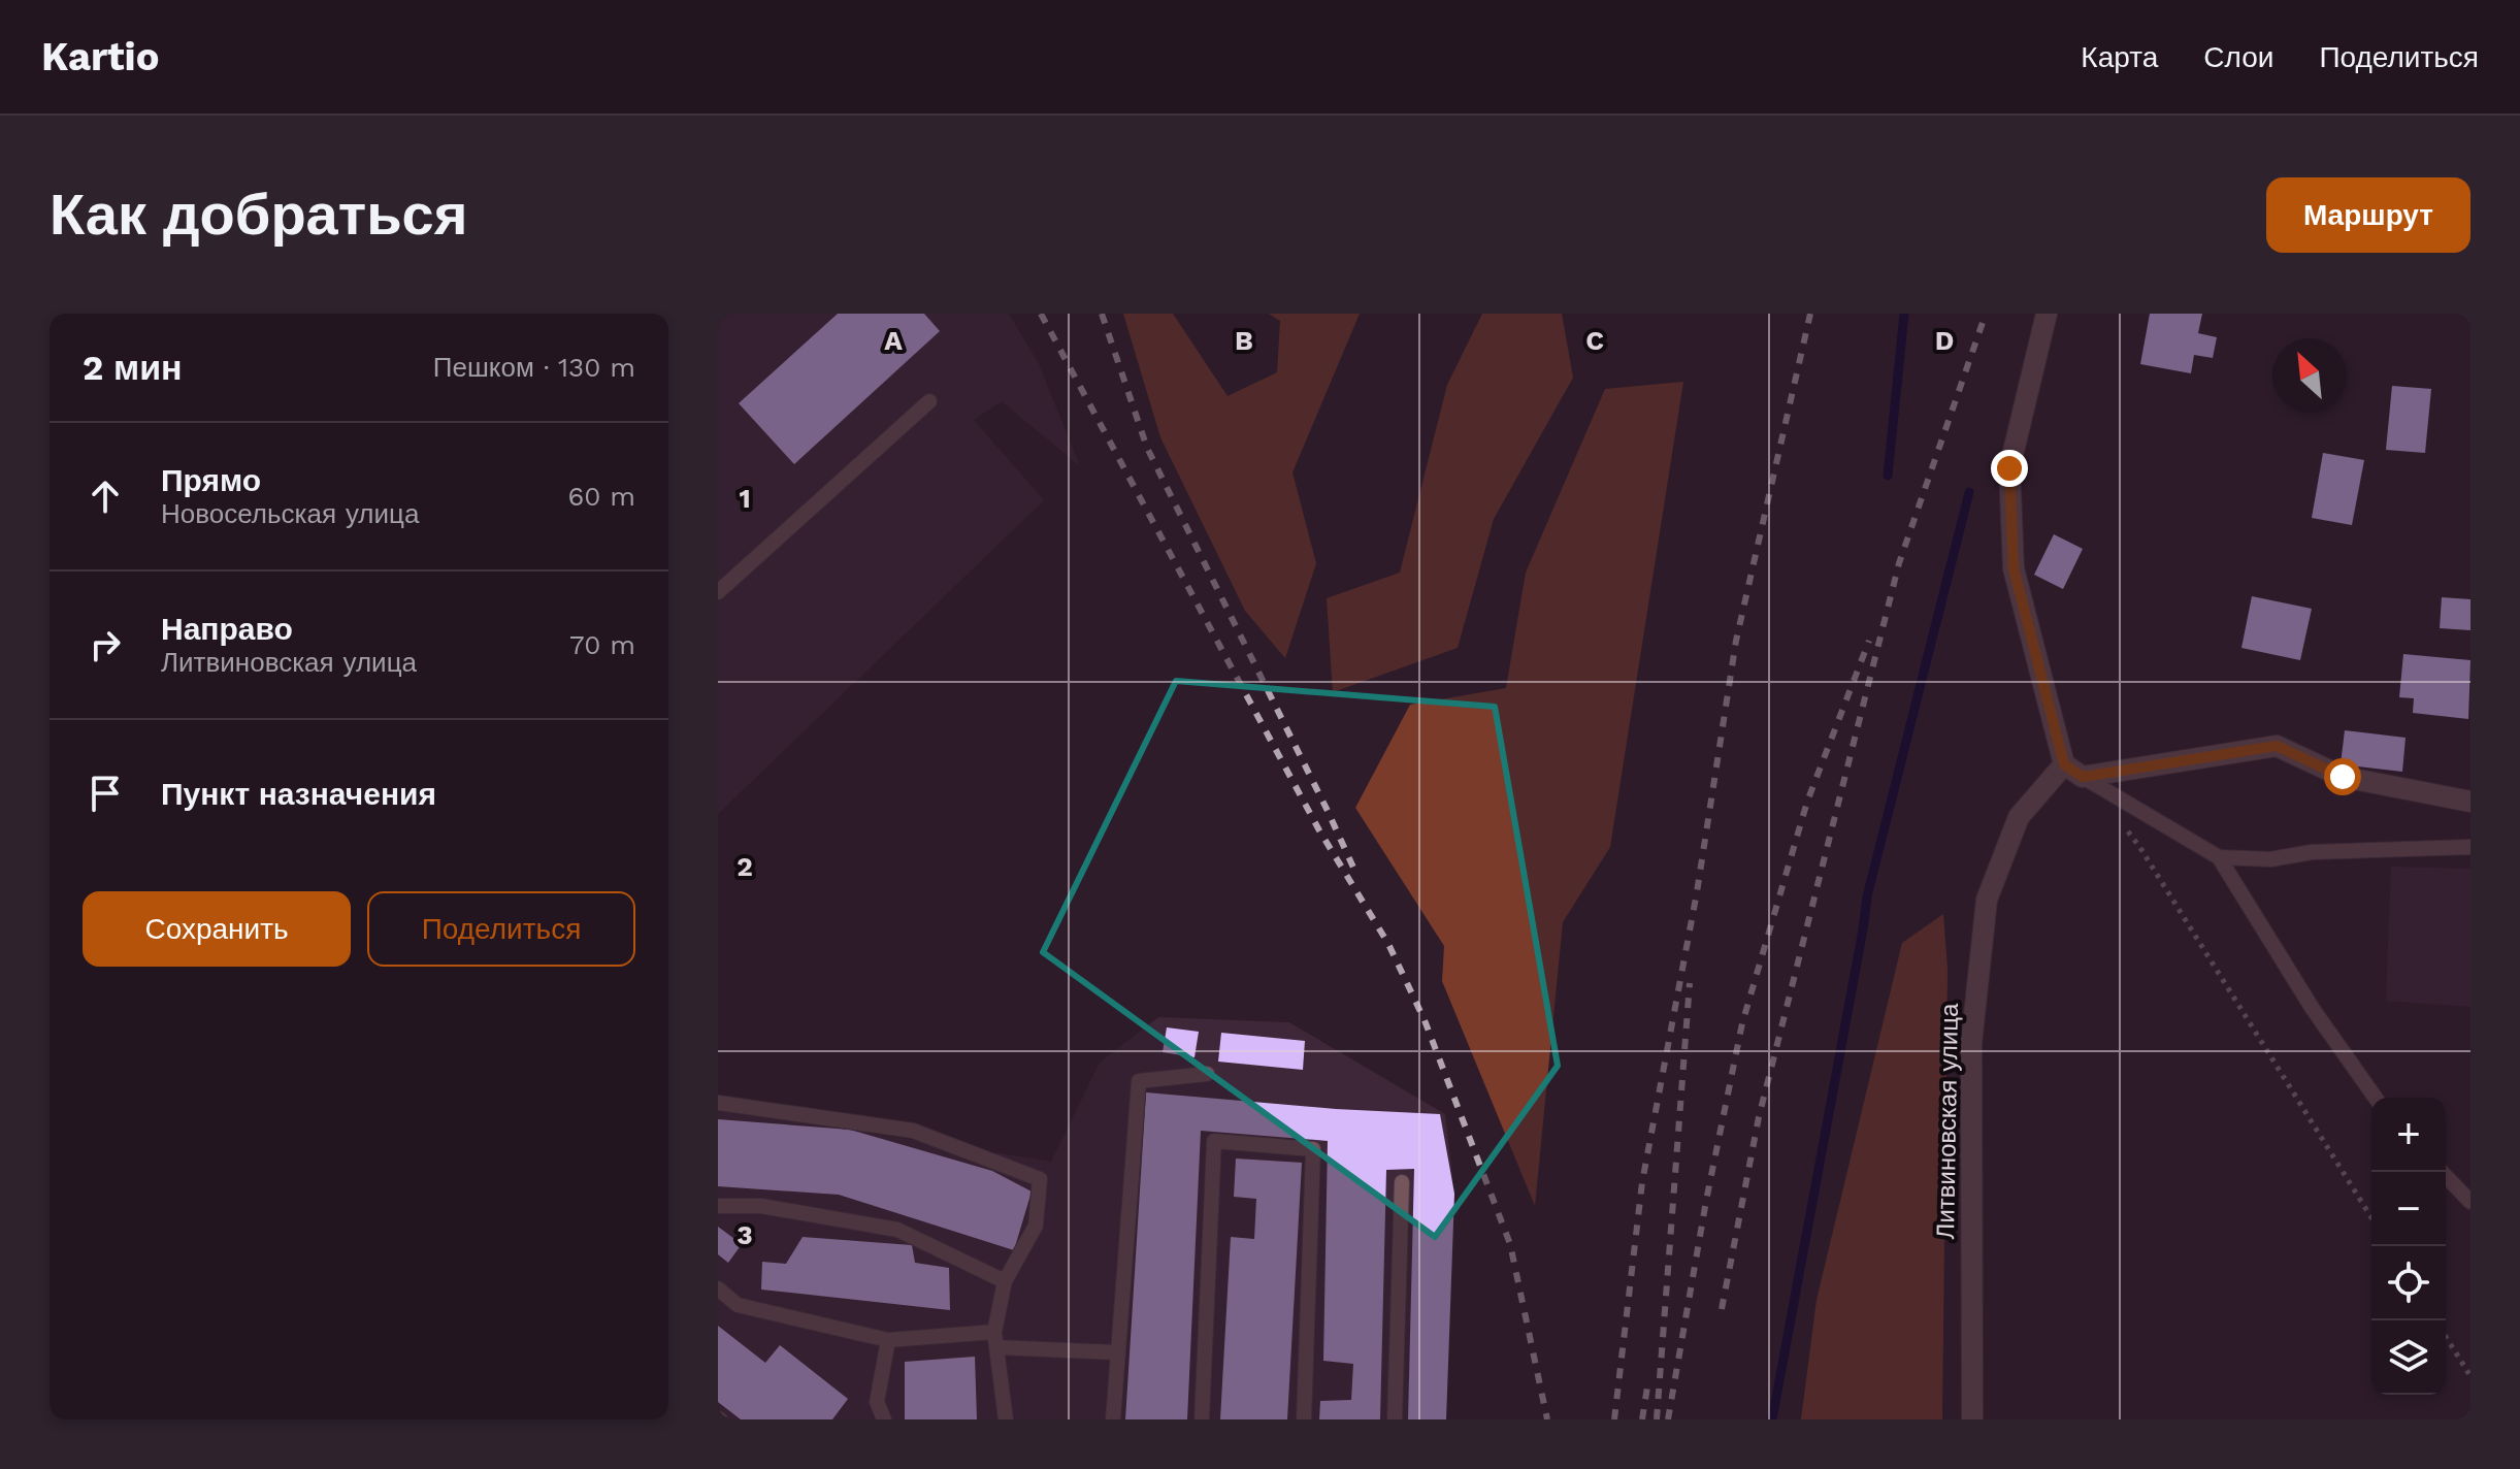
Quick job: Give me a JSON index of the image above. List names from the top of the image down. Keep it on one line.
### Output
{"streets":{"street":["Литвиновская улица"]},"north":"top left","page":{"header":"Kartio","nav":["Карта","Слои","Поделиться"],"buttons":["Маршрут",["Сохранить","Поделиться"]],"title":"Как добраться","heading":["2 мин","Пешком · 130 m"],"list":[["Прямо","Новосельская улица","60 m"],["Направо","Литвиновская улица","70 m"],"Пункт назначения"],"map_buttons":["+","−"]},"grid":{"columns":["A","B","C","D"],"rows":["1","2","3"]}}
